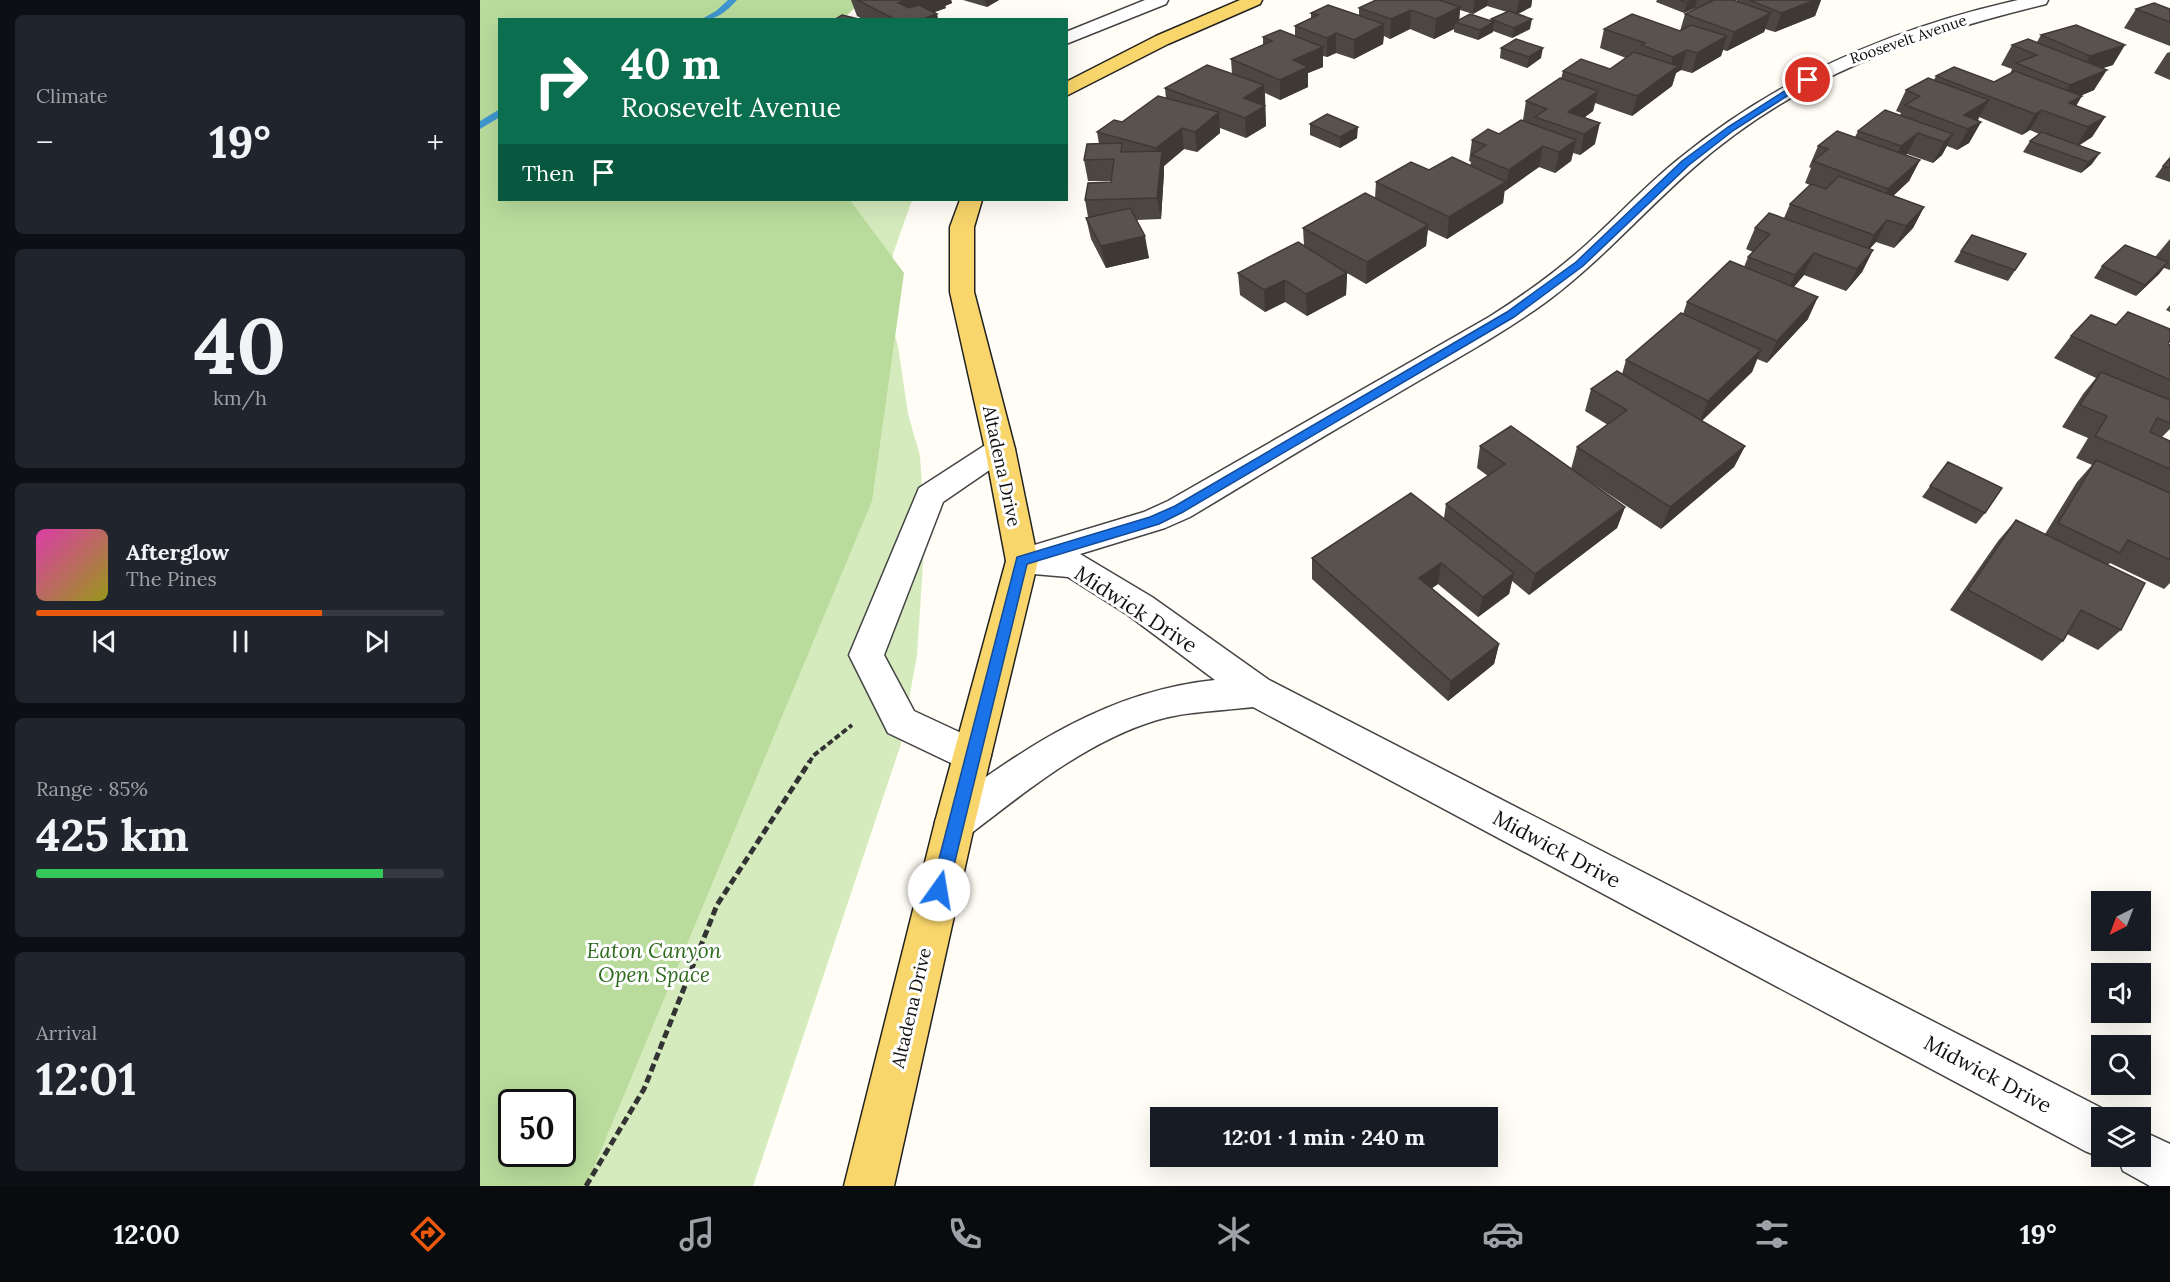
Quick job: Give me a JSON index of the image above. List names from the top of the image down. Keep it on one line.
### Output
{"streets":{"main road":["Altadena Drive"],"street":["Roosevelt Avenue","Midwick Drive"]},"crossings":[["Roosevelt Avenue","Altadena Drive"],["Roosevelt Avenue","Midwick Drive"],["Altadena Drive","Midwick Drive"]],"parks":["Eaton Canyon Open Space"],"north":"bottom left","page":{"tile":["Climate",["40","km/h"],["Range · 85%","425 km"],["Arrival","12:01"]],"turn":["40 m","Roosevelt Avenue"],"heat":["−","19°","+"],"then":"Then","song":["Afterglow","The Pines"],"limit":"50","trip":"12:01 · 1 min · 240 m","tabs":["12:00","19°"]}}
